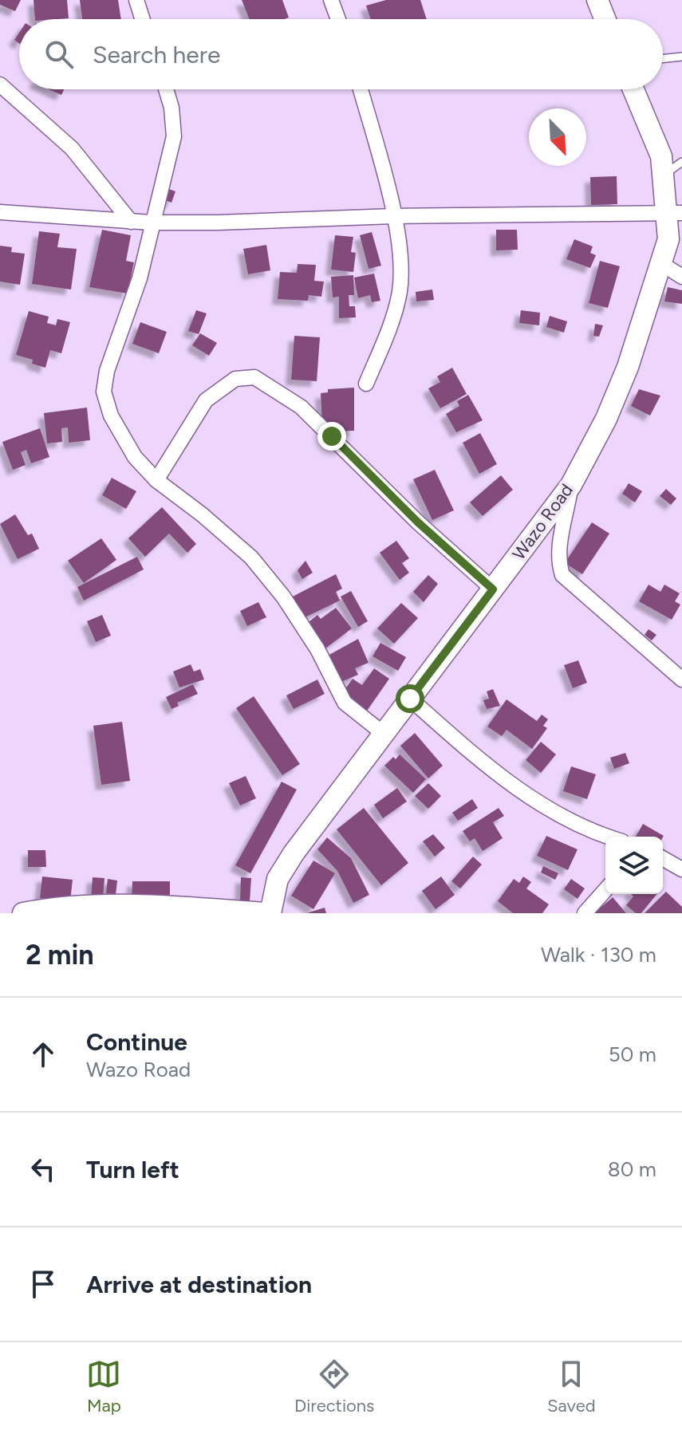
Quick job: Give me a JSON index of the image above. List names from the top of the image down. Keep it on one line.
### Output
{"streets":{"main road":["Wazo Road"]},"north":"bottom right","page":{"search":"Search here","heading":["2 min","Walk · 130 m"],"list":[["Continue","Wazo Road","50 m"],["Turn left","80 m"],"Arrive at destination"],"nav":["Map","Directions","Saved"]}}
